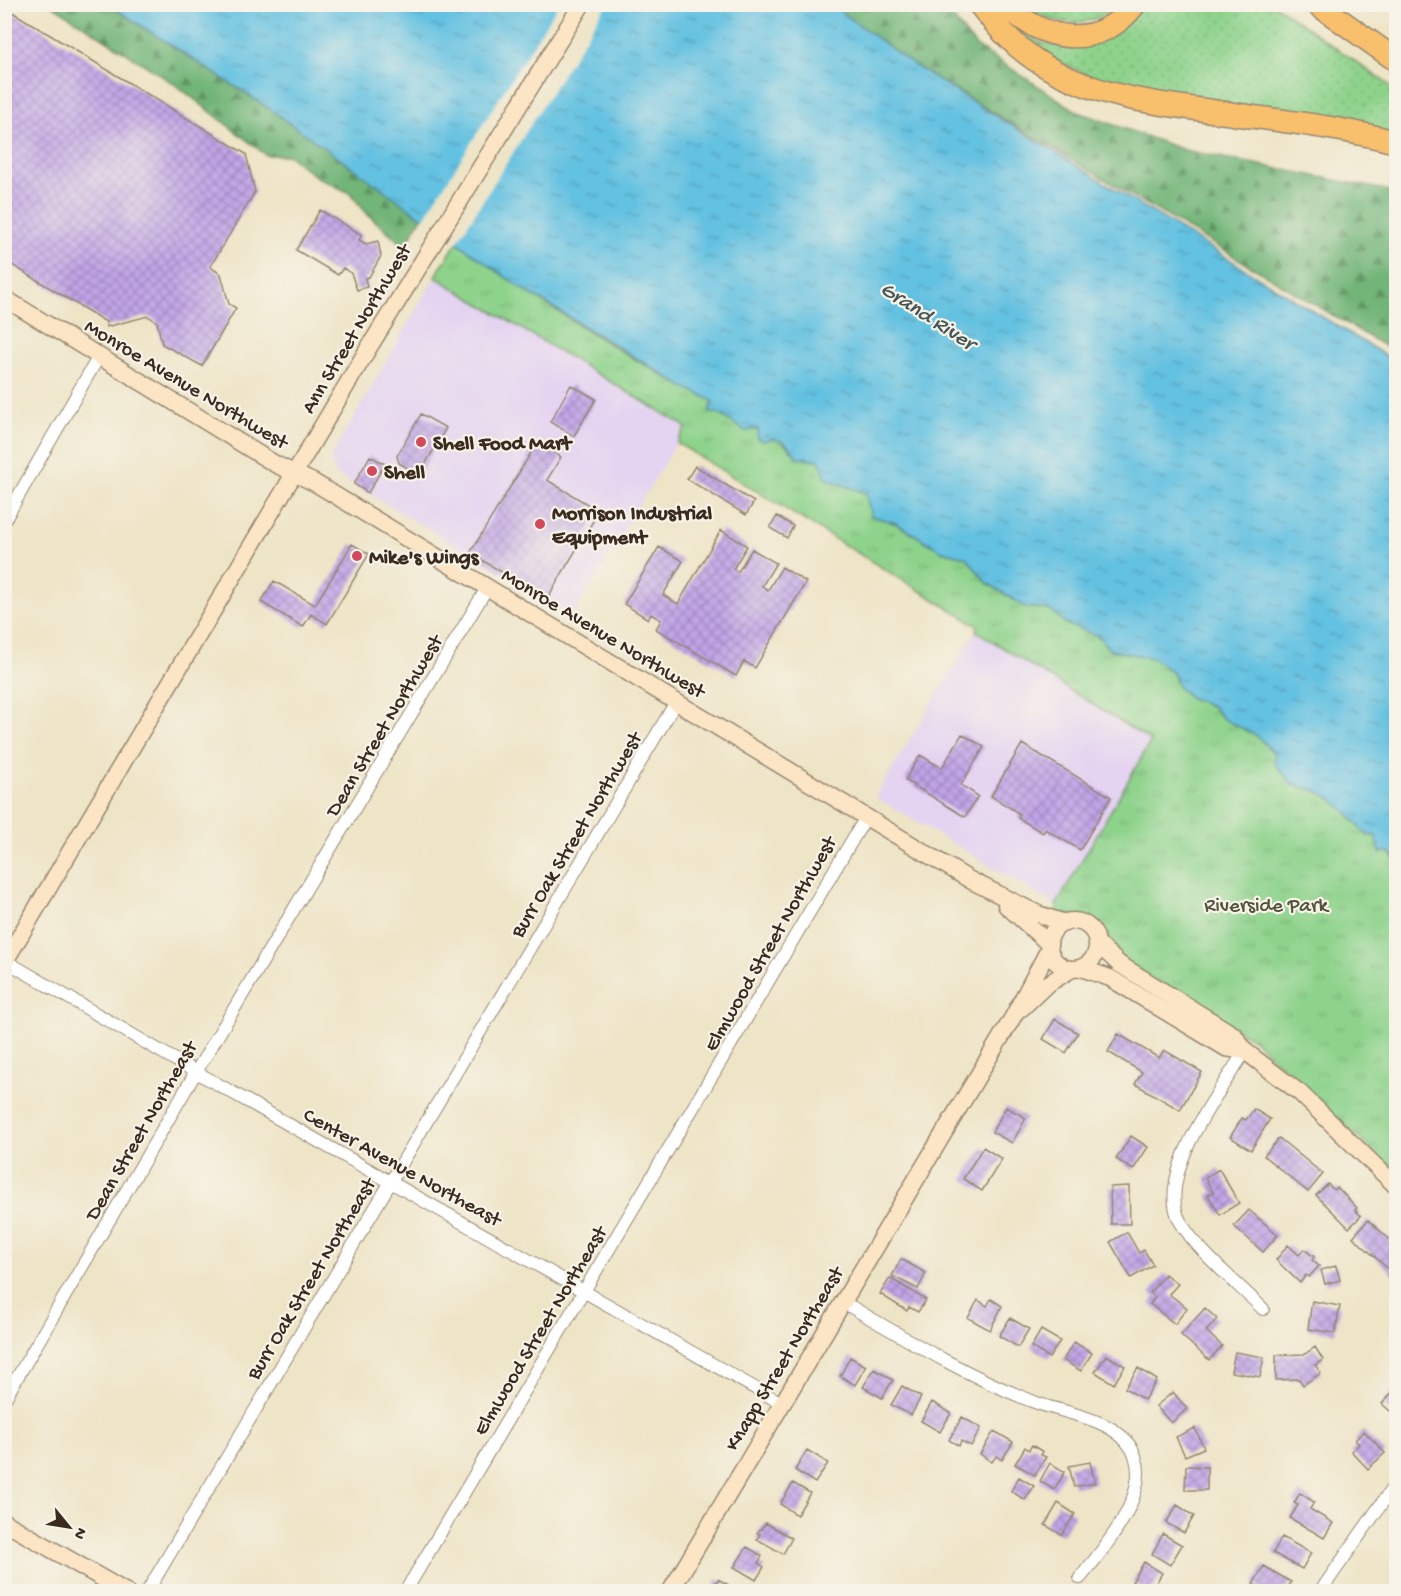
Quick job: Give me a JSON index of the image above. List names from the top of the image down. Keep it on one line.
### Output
{"streets":{"main road":["Ann Street Northwest","Monroe Avenue Northwest","Knapp Street Northeast"],"street":["Dean Street Northwest","Burr Oak Street Northwest","Elmwood Street Northwest","Dean Street Northeast","Center Avenue Northeast","Burr Oak Street Northeast","Elmwood Street Northeast"]},"crossings":[["Ann Street Northwest","Monroe Avenue Northwest"],["Ann Street Northwest","Center Avenue Northeast"],["Monroe Avenue Northwest","Dean Street Northwest"],["Monroe Avenue Northwest","Burr Oak Street Northwest"],["Monroe Avenue Northwest","Elmwood Street Northwest"],["Dean Street Northwest","Dean Street Northeast"],["Burr Oak Street Northwest","Burr Oak Street Northeast"],["Elmwood Street Northwest","Elmwood Street Northeast"],["Dean Street Northeast","Center Avenue Northeast"],["Center Avenue Northeast","Burr Oak Street Northeast"],["Center Avenue Northeast","Elmwood Street Northeast"],["Center Avenue Northeast","Knapp Street Northeast"]],"water":["Grand River"],"parks":["Riverside Park"],"places":["Shell Food Mart","Shell","Morrison Industrial Equipment","Mike's Wings"],"north":"bottom right"}
